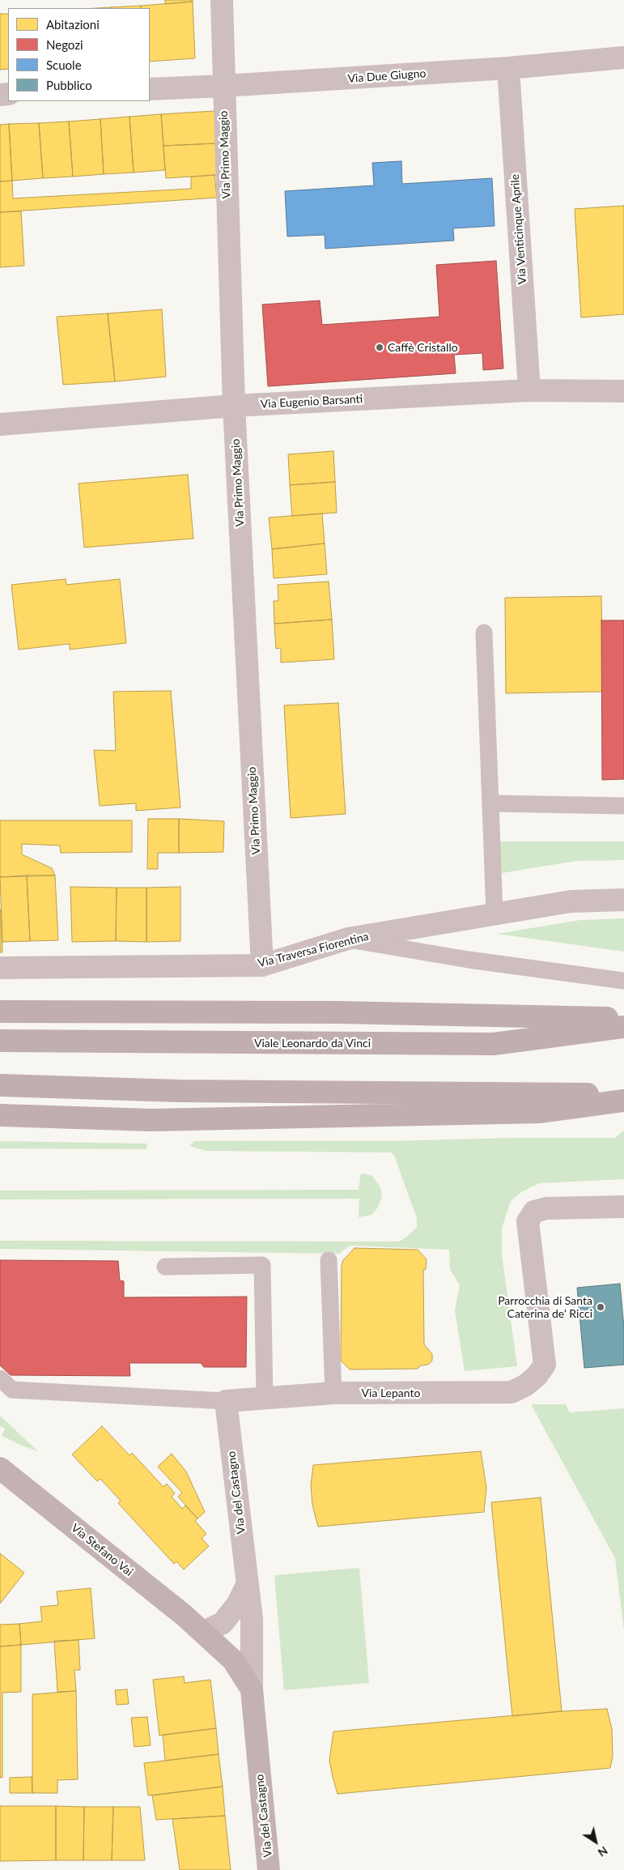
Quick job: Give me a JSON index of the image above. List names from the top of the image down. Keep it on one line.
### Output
{"streets":{"highway":["Viale Leonardo da Vinci"],"street":["Via Due Giugno","Via Primo Maggio","Via Venticinque Aprile","Via Eugenio Barsanti","Via Traversa Fiorentina","Via Lepanto","Via del Castagno","Via Stefano Vai"]},"crossings":[["Via Due Giugno","Via Primo Maggio"],["Via Due Giugno","Via Venticinque Aprile"],["Via Primo Maggio","Via Eugenio Barsanti"],["Via Primo Maggio","Via Traversa Fiorentina"],["Via Venticinque Aprile","Via Eugenio Barsanti"],["Via Lepanto","Via del Castagno"],["Via del Castagno","Via Stefano Vai"]],"places":["Caffè Cristallo","Parrocchia di Santa Caterina de' Ricci"],"legend":["Abitazioni","Negozi","Scuole","Pubblico"],"north":"bottom right"}
